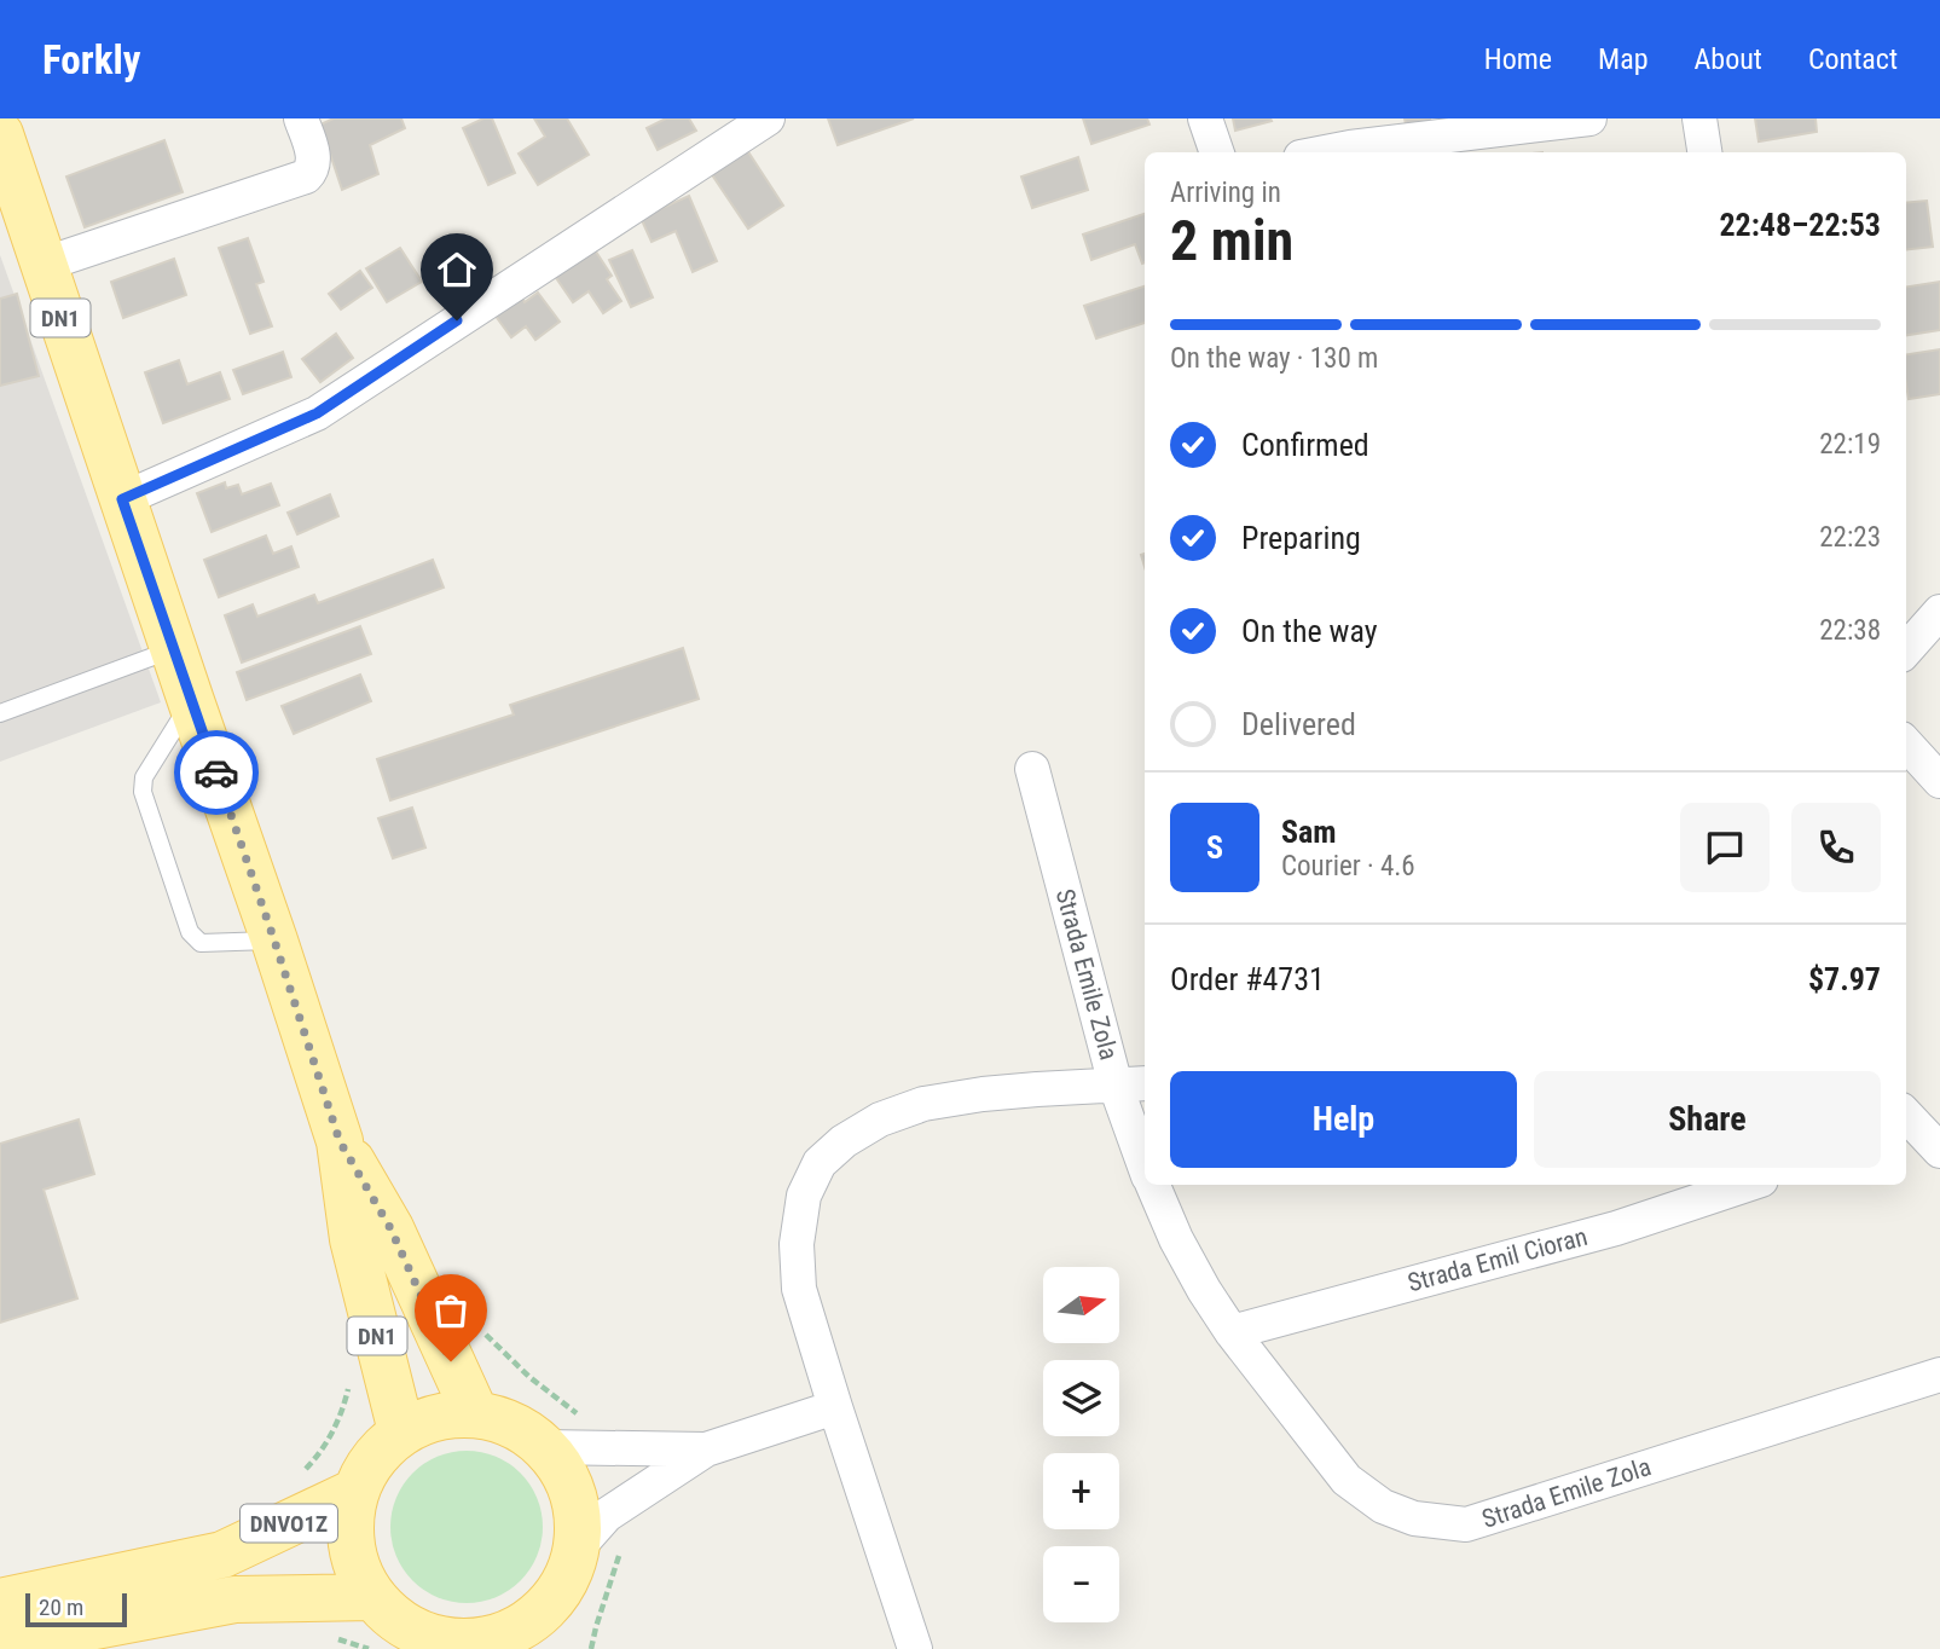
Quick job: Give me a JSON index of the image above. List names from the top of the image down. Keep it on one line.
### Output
{"streets":{"main road":["DN1","DNVO1Z"],"street":["Strada Emile Zola","Strada Emil Cioran"]},"crossings":[["DN1","DNVO1Z"],["Strada Emile Zola","Strada Emil Cioran"]],"scale_bar":"20 m","north":"right","page":{"header":"Forkly","nav":["Home","Map","About","Contact"],"heading":["2 min","Arriving in","22:48–22:53"],"panel":["Sam","Courier · 4.6","Order #4731","$7.97"],"bar":"On the way · 130 m","list":[["Confirmed","22:19"],["Preparing","22:23"],["On the way","22:38"],"Delivered"],"round":"S","buttons":["Help","Share"],"map_buttons":["+","−"],"scale":"20 m"}}
